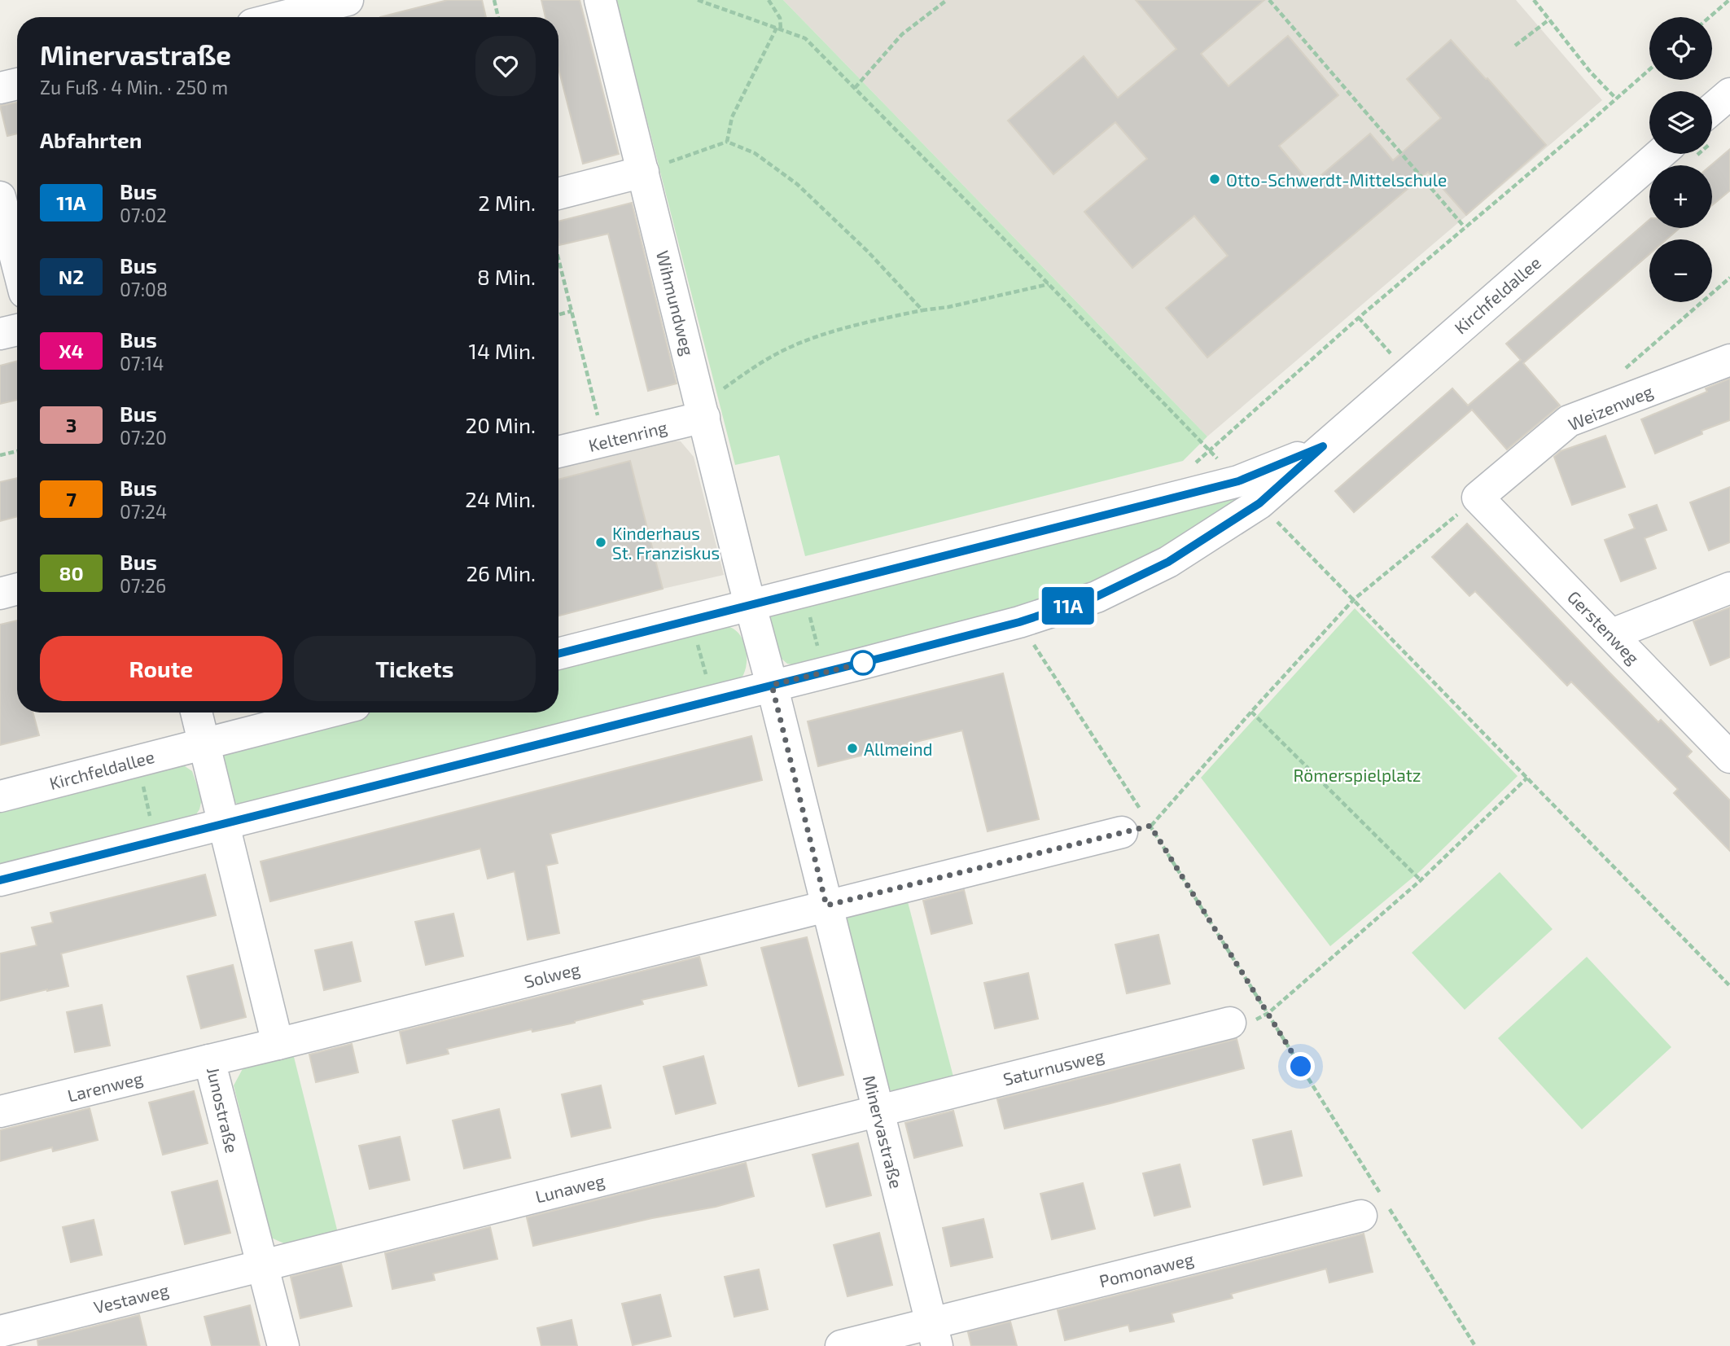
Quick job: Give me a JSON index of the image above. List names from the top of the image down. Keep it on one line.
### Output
{"streets":{"street":["Kirchfeldallee","Wihmundweg","Weizenweg","Keltenring","Gerstenweg","Solweg","Saturnusweg","Larenweg","Junostraße","Minervastraße","Lunaweg","Pomonaweg","Vestaweg"]},"crossings":[["Kirchfeldallee","Wihmundweg"],["Kirchfeldallee","Minervastraße"],["Wihmundweg","Keltenring"],["Weizenweg","Gerstenweg"],["Solweg","Junostraße"],["Solweg","Minervastraße"],["Saturnusweg","Minervastraße"],["Saturnusweg","Lunaweg"],["Larenweg","Junostraße"],["Junostraße","Lunaweg"],["Junostraße","Vestaweg"],["Minervastraße","Lunaweg"],["Minervastraße","Pomonaweg"],["Lunaweg","Vestaweg"]],"parks":["Römerspielplatz"],"places":["Otto-Schwerdt-Mittelschule","Kinderhaus St. Franziskus","Allmeind"],"lines":["bus line 11A"],"page":{"on_map":"11A","map_buttons":["+","−"],"heading":[["Minervastraße","Zu Fuß · 4 Min. · 250 m"],"Abfahrten"],"list":[{"mark":"11A","name":"Bus","note":"07:02","value":"2 Min."},{"mark":"N2","name":"Bus","note":"07:08","value":"8 Min."},{"mark":"X4","name":"Bus","note":"07:14","value":"14 Min."},{"mark":"3","name":"Bus","note":"07:20","value":"20 Min."},{"mark":"7","name":"Bus","note":"07:24","value":"24 Min."},{"mark":"80","name":"Bus","note":"07:26","value":"26 Min."}],"buttons":["Route","Tickets"]}}
